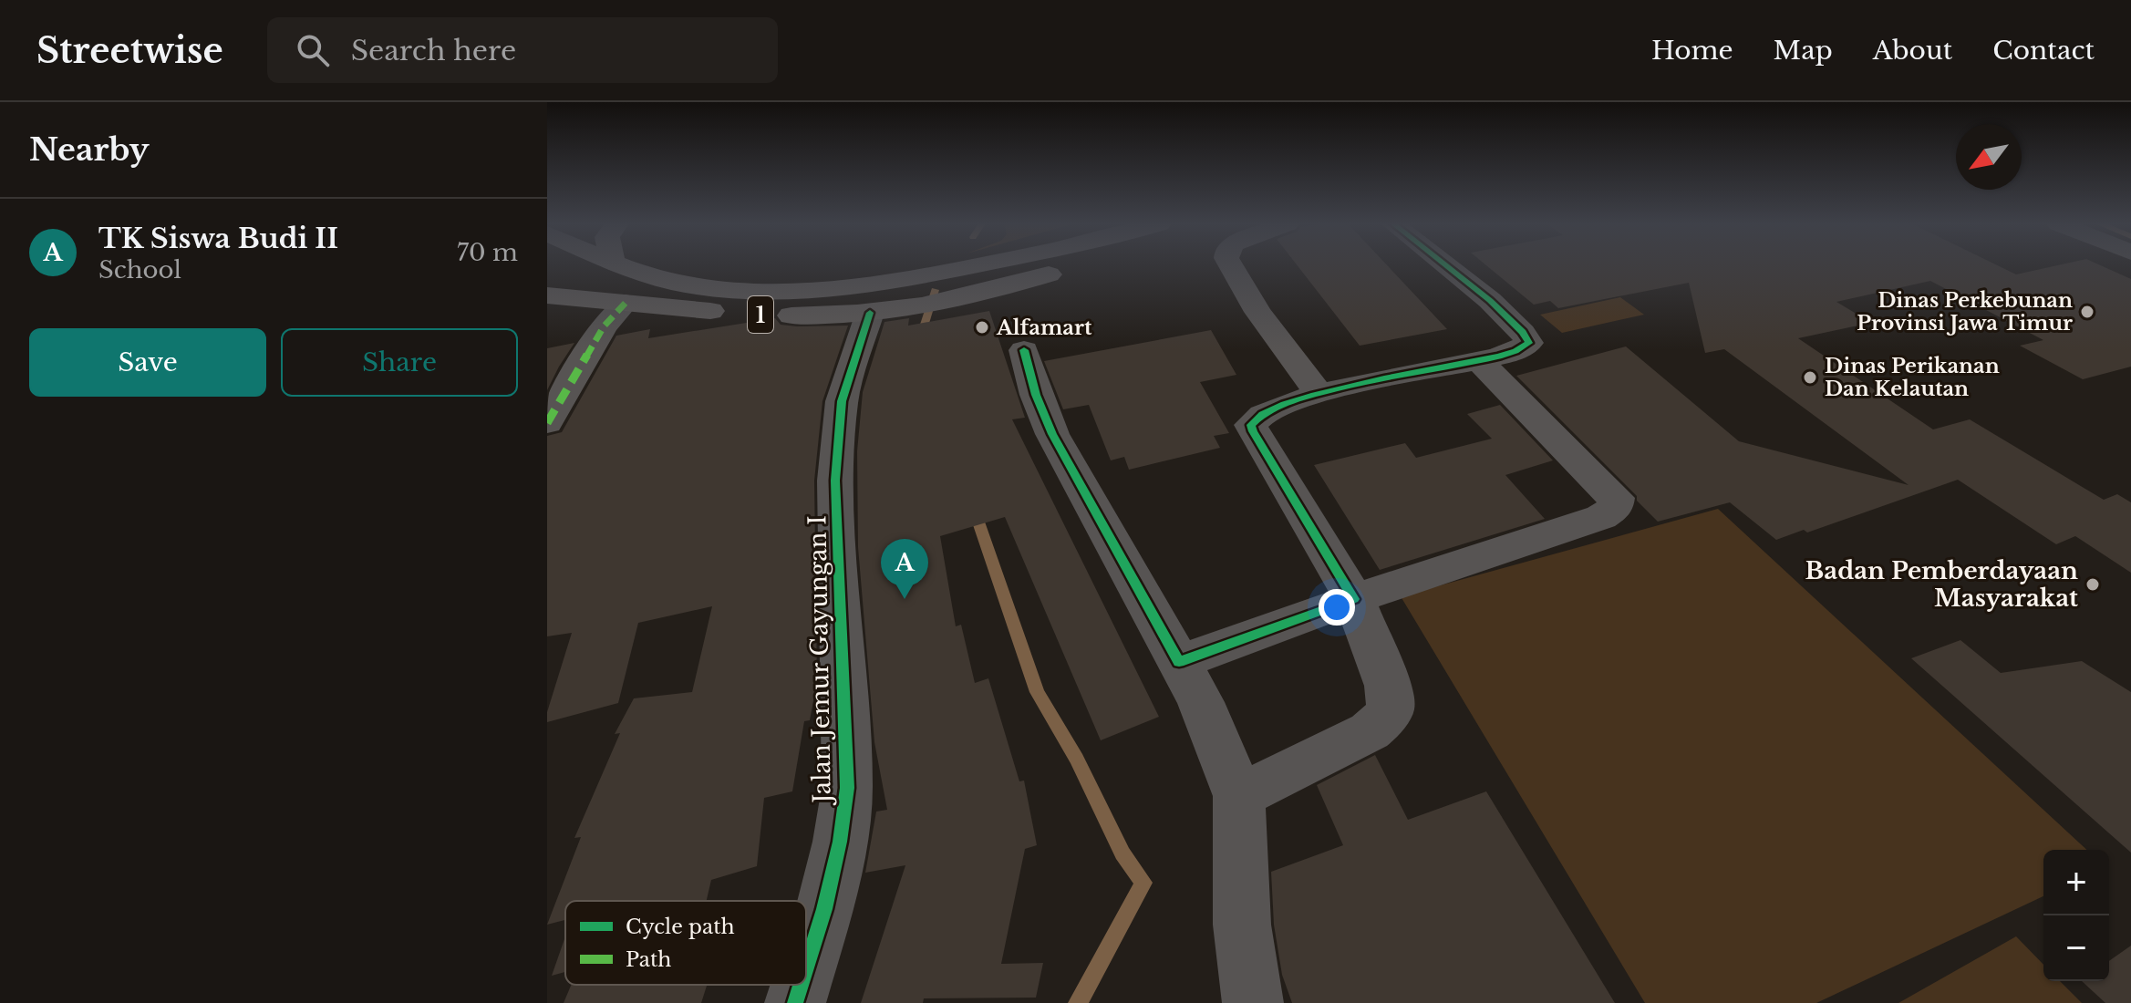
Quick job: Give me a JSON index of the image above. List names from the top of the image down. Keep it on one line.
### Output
{"streets":{"highway":["1"],"street":["Jalan Jemur Gayungan I"]},"crossings":[["1","Jalan Jemur Gayungan I"]],"places":["Dinas Perkebunan Provinsi Jawa Timur","Alfamart","Dinas Perikanan Dan Kelautan","Badan Pemberdayaan Masyarakat"],"legend":["Cycle path","Path"],"north":"bottom left","page":{"header":"Streetwise","search":"Search here","nav":["Home","Map","About","Contact"],"heading":"Nearby","list":[{"mark":"A","name":"TK Siswa Budi II","note":"School","value":"70 m"}],"buttons":["Save","Share"],"pins":"A","map_buttons":["+","−"]}}
